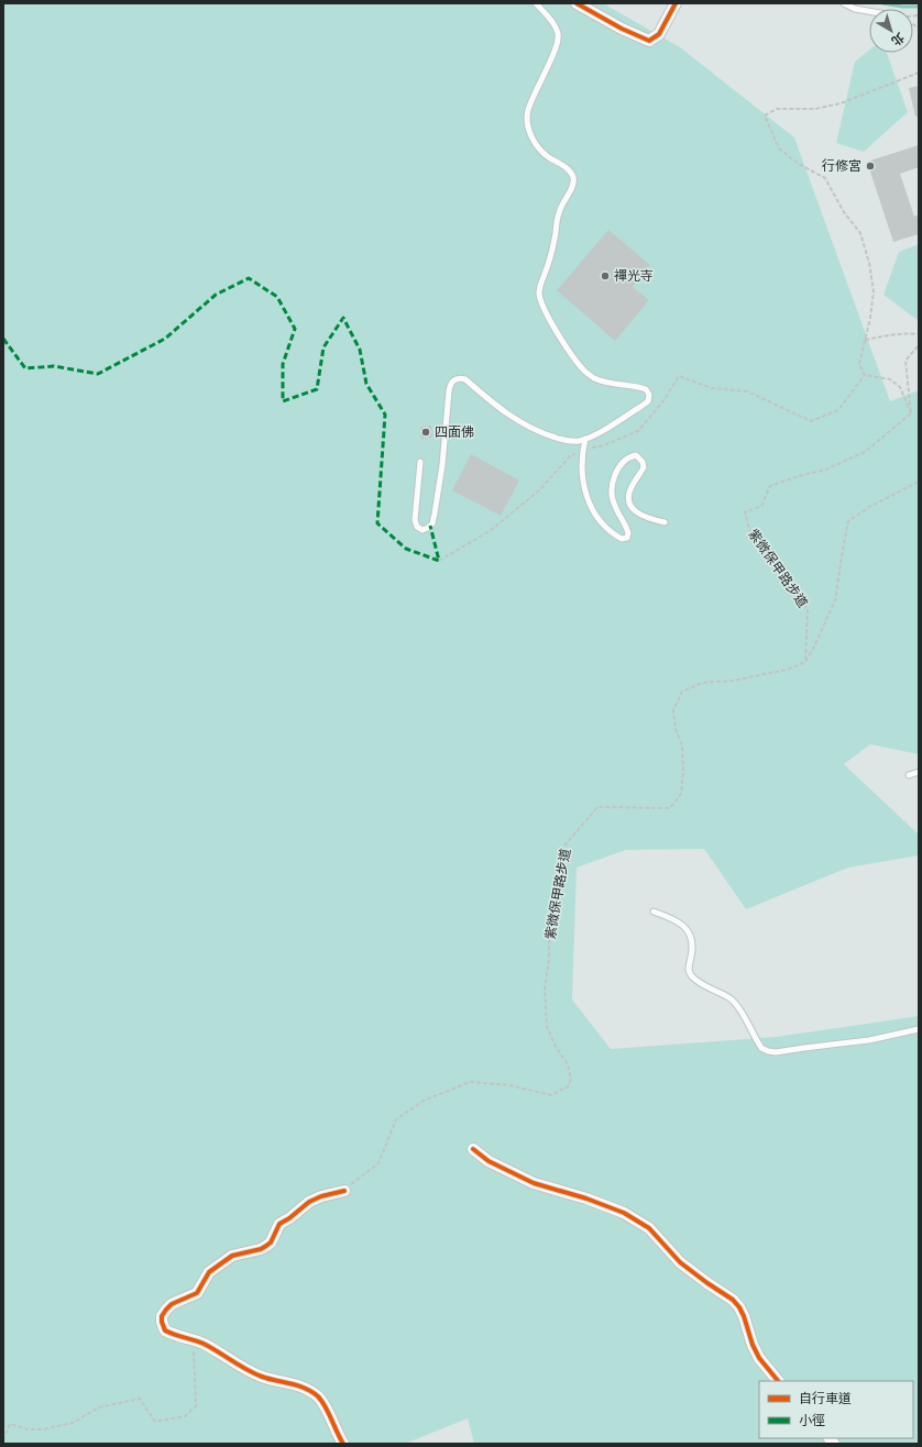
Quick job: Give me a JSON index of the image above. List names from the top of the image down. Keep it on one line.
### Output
{"streets":{"path":["紫微保甲路步道"]},"places":["行修宮","禪光寺","四面佛"],"legend":["自行車道","小徑"],"north":"bottom right"}
